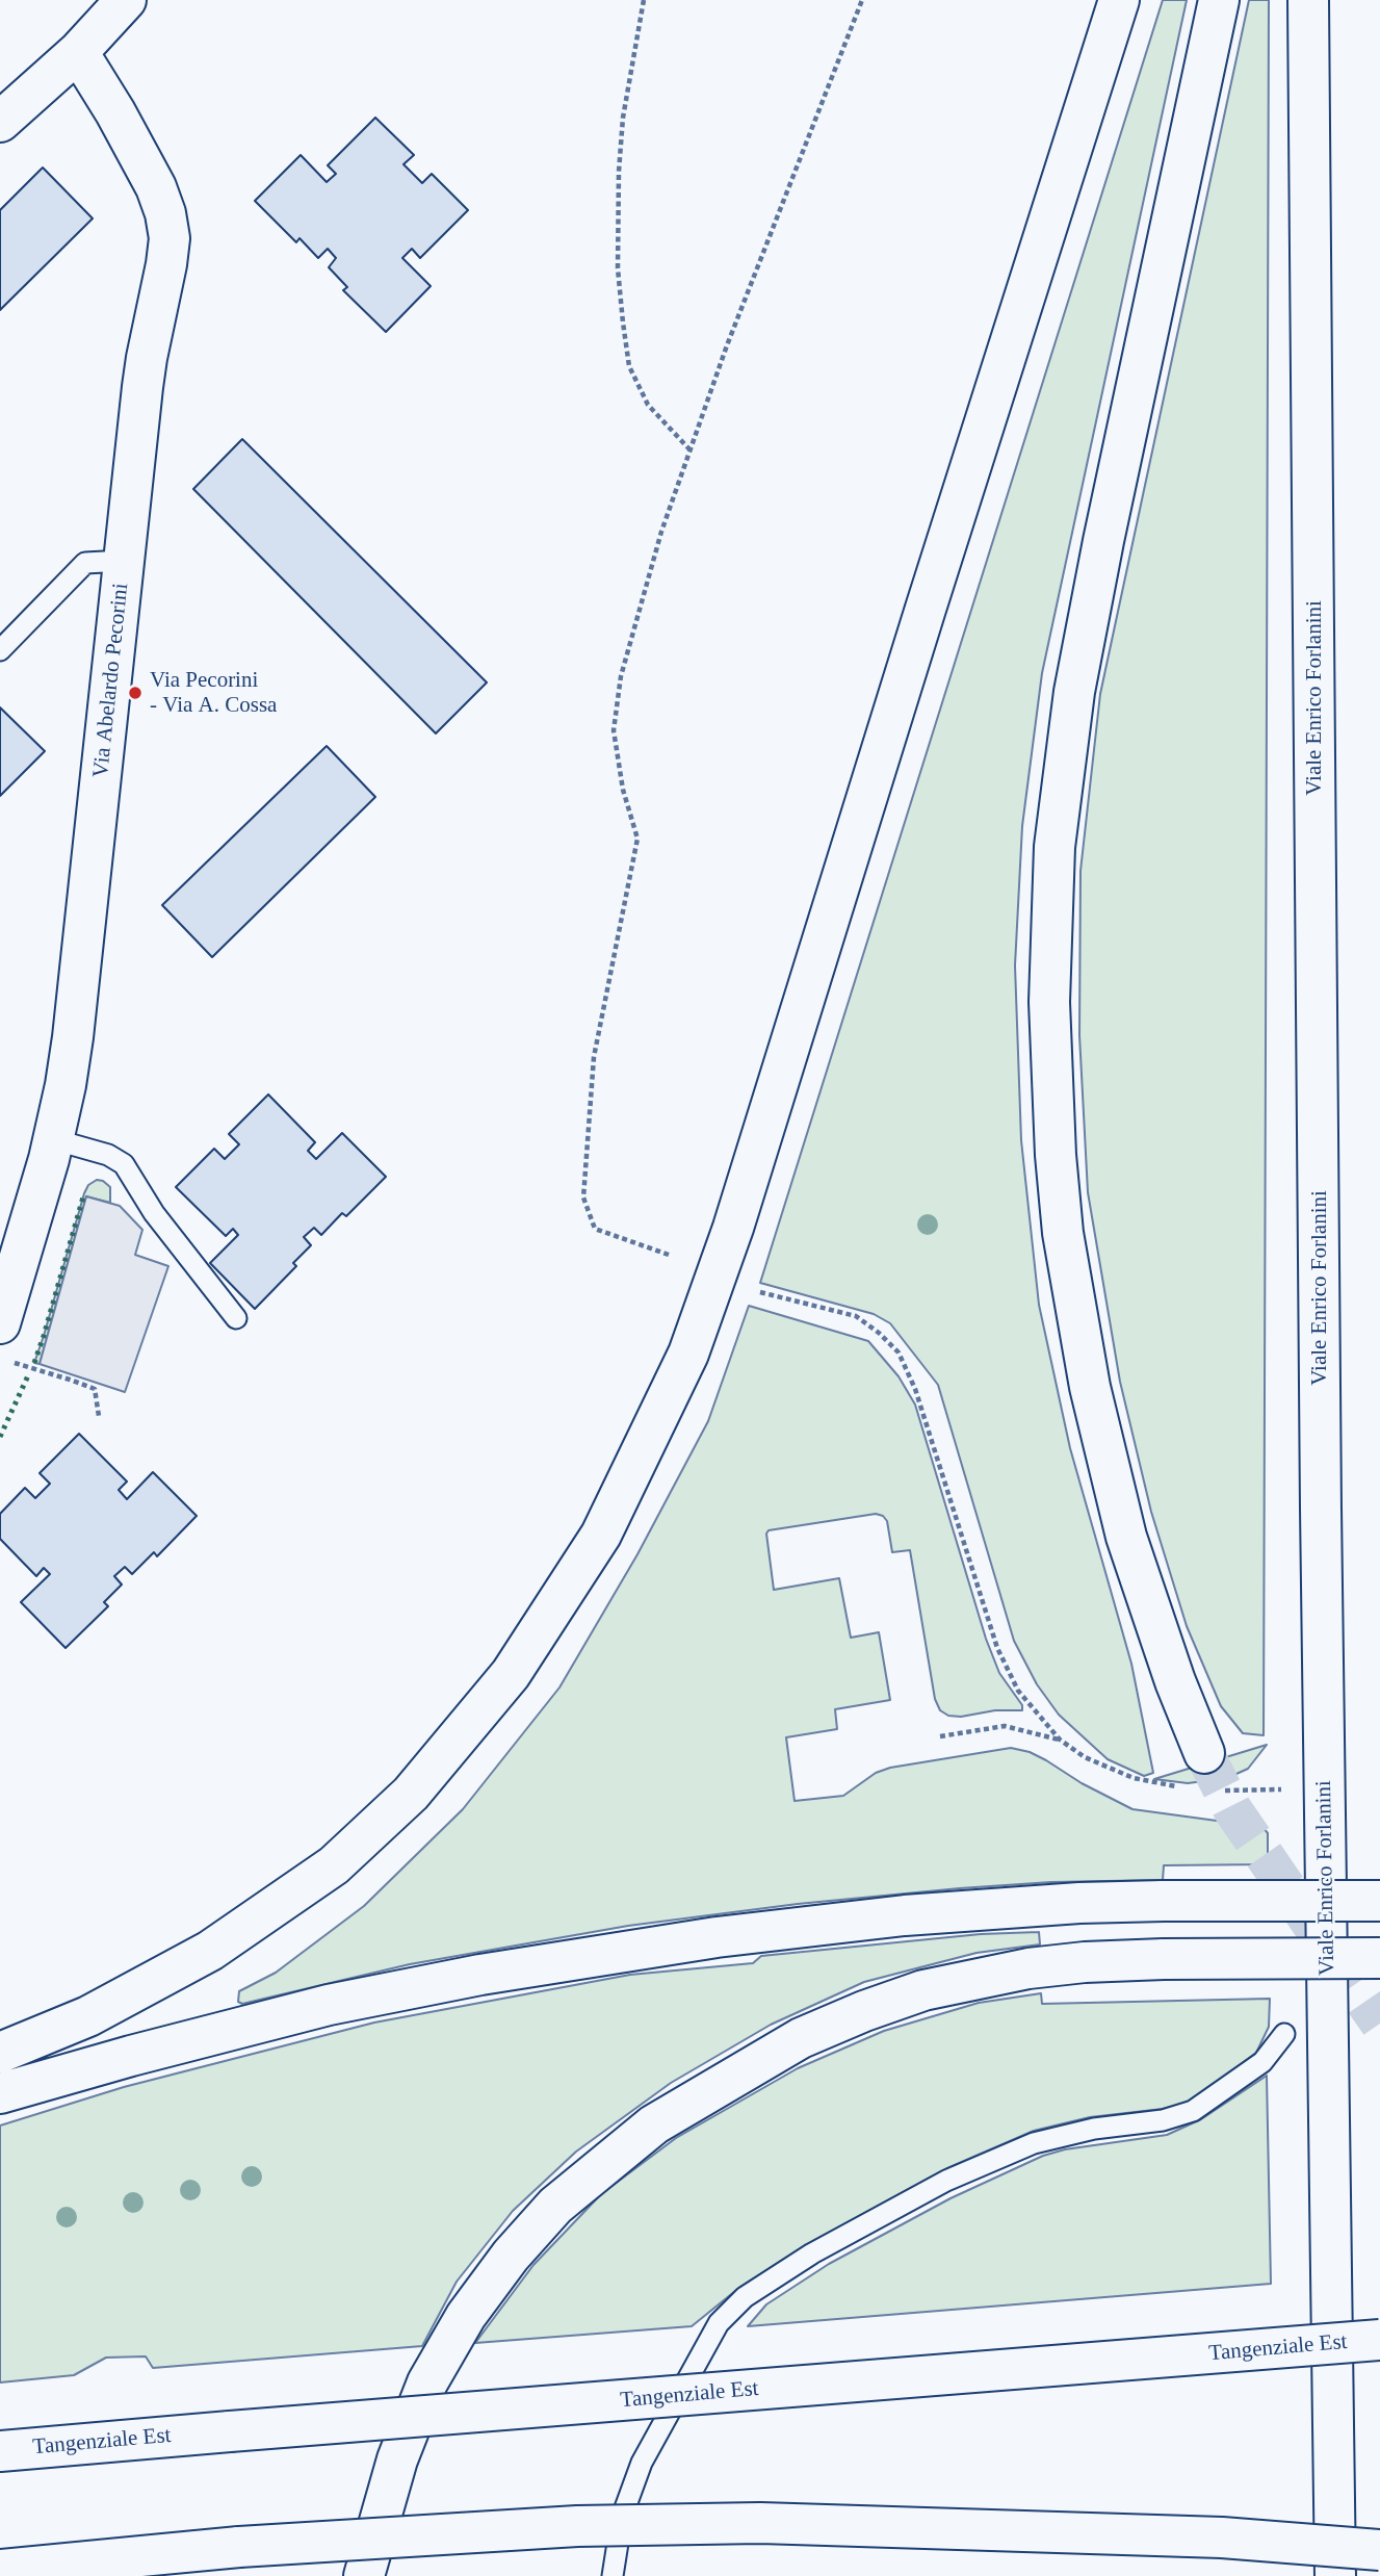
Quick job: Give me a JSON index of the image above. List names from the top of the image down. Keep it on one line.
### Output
{"streets":{"main road":["Via Abelardo Pecorini","Viale Enrico Forlanini","Tangenziale Est"]},"places":["Via Pecorini - Via A. Cossa"]}
